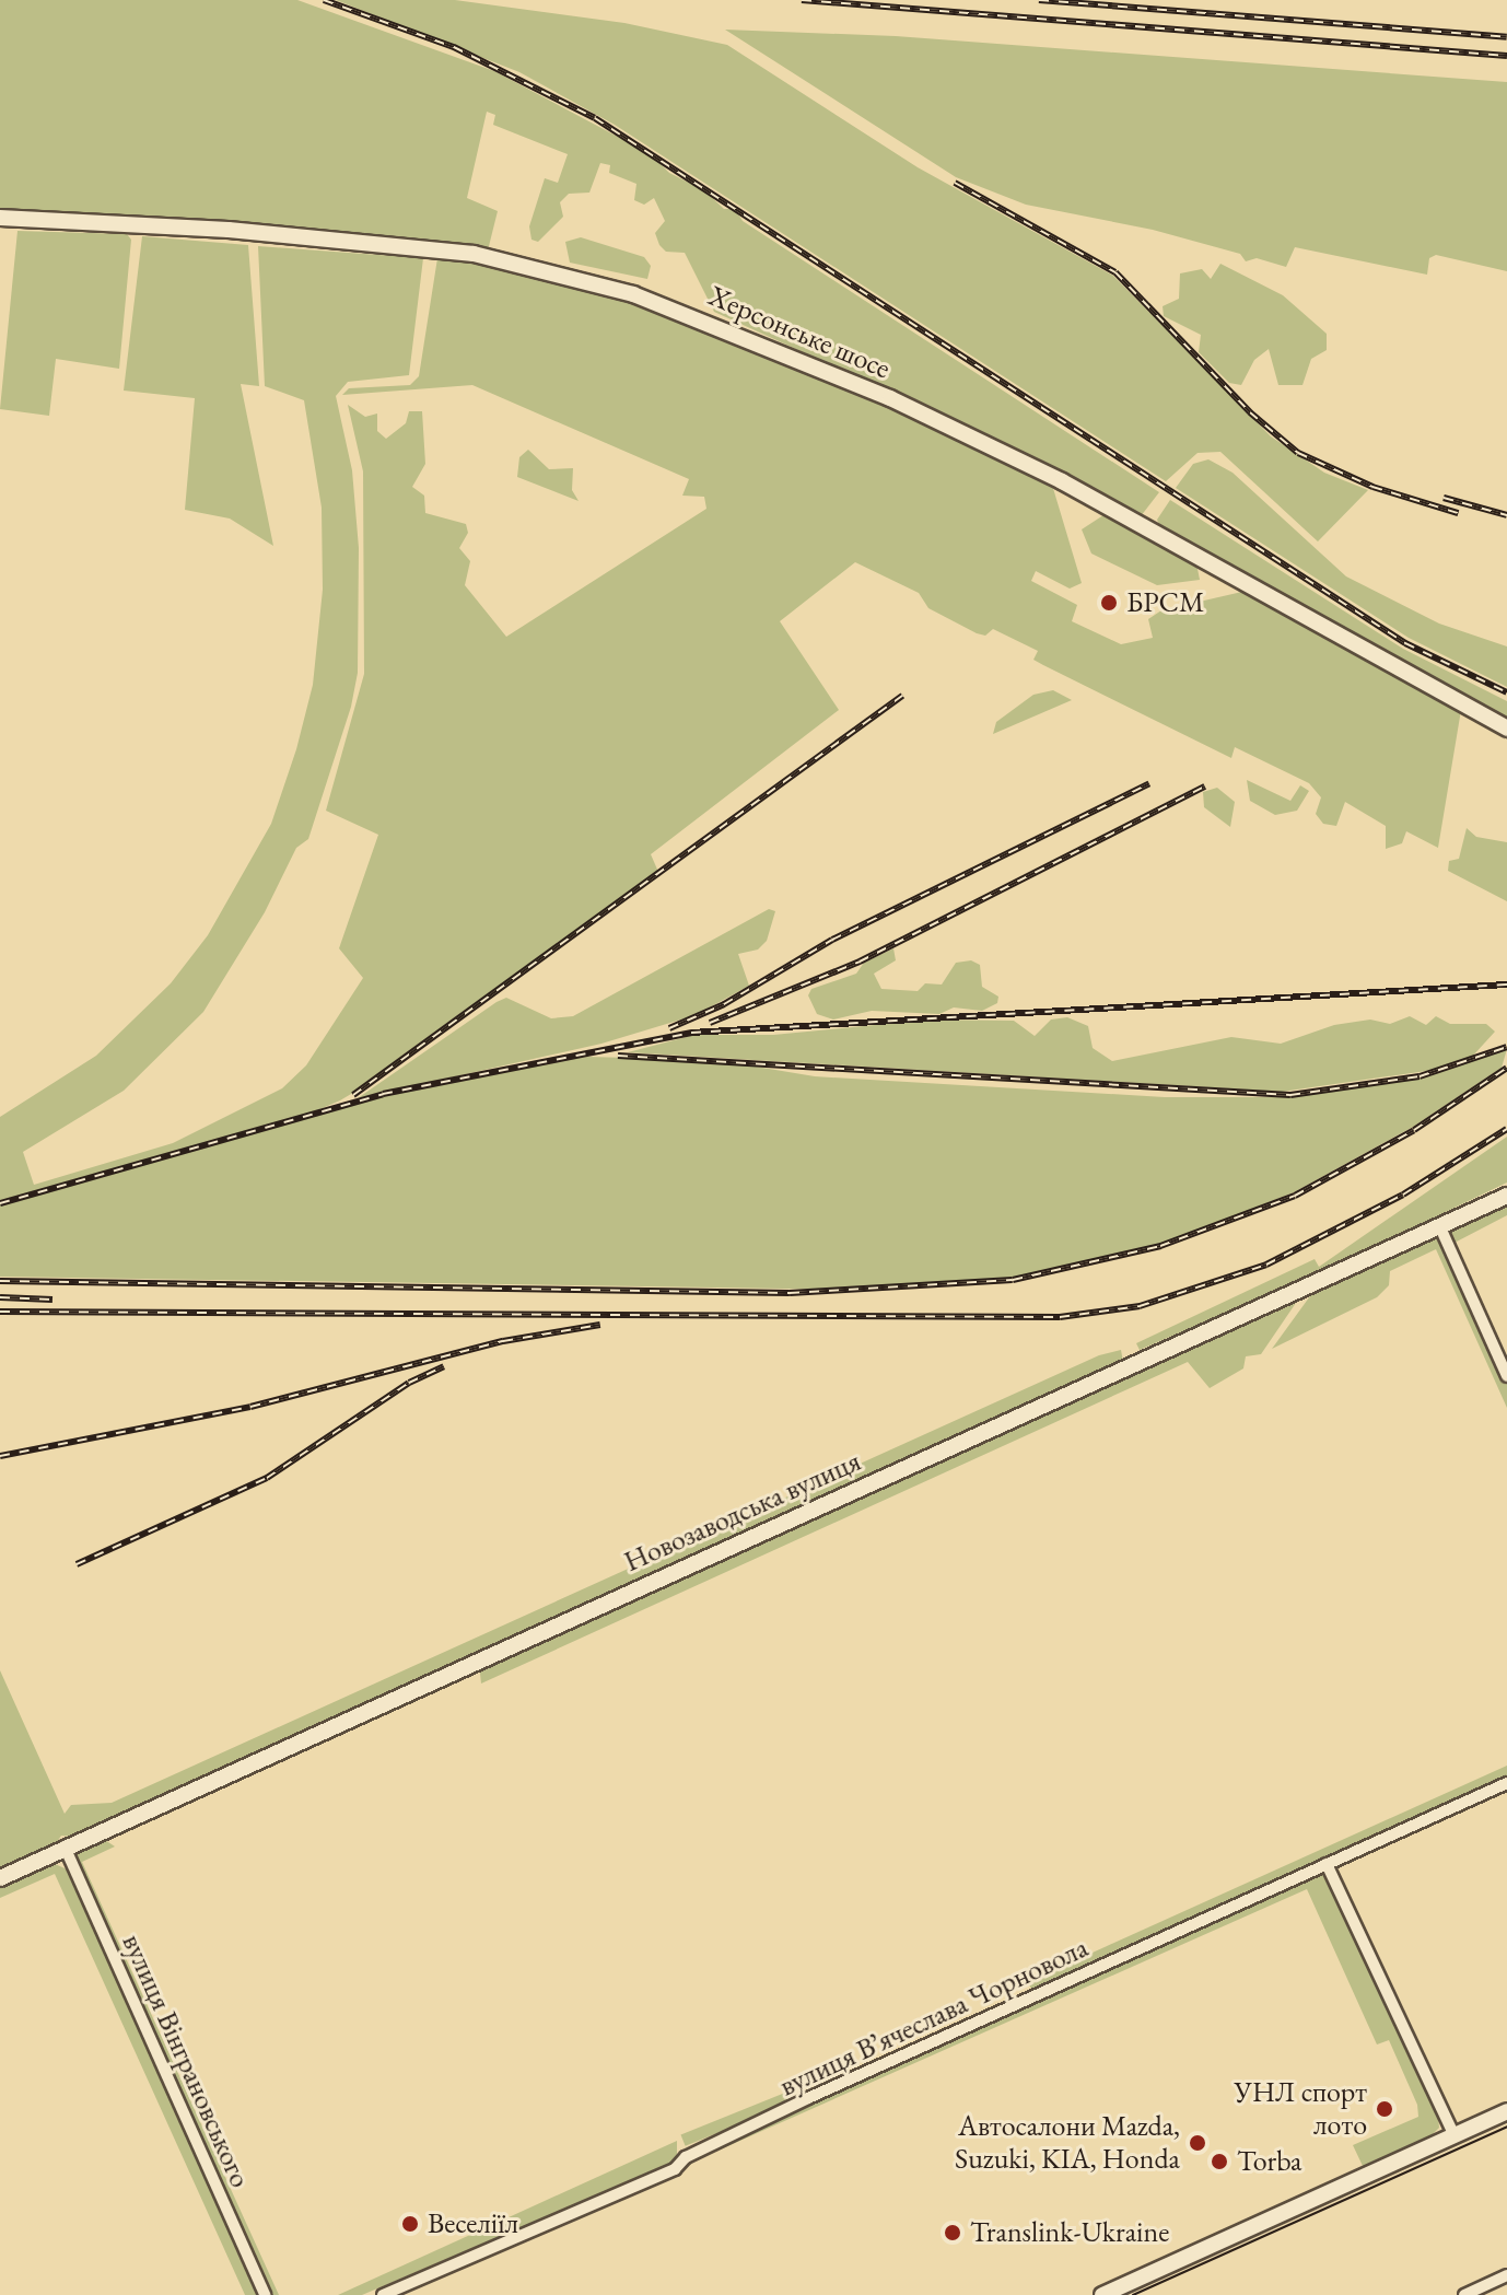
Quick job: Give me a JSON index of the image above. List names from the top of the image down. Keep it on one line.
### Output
{"streets":{"main road":["Херсонське шосе","Новозаводська вулиця"],"street":["вулиця Вʼячеслава Чорновола","вулиця Вінграновського"]},"crossings":[["Новозаводська вулиця","вулиця Вінграновського"]],"places":["БРСМ","УНЛ спорт лото","Автосалони Mazda, Suzuki, KIA, Honda","Torba","Веселіїл","Translink-Ukraine"]}
